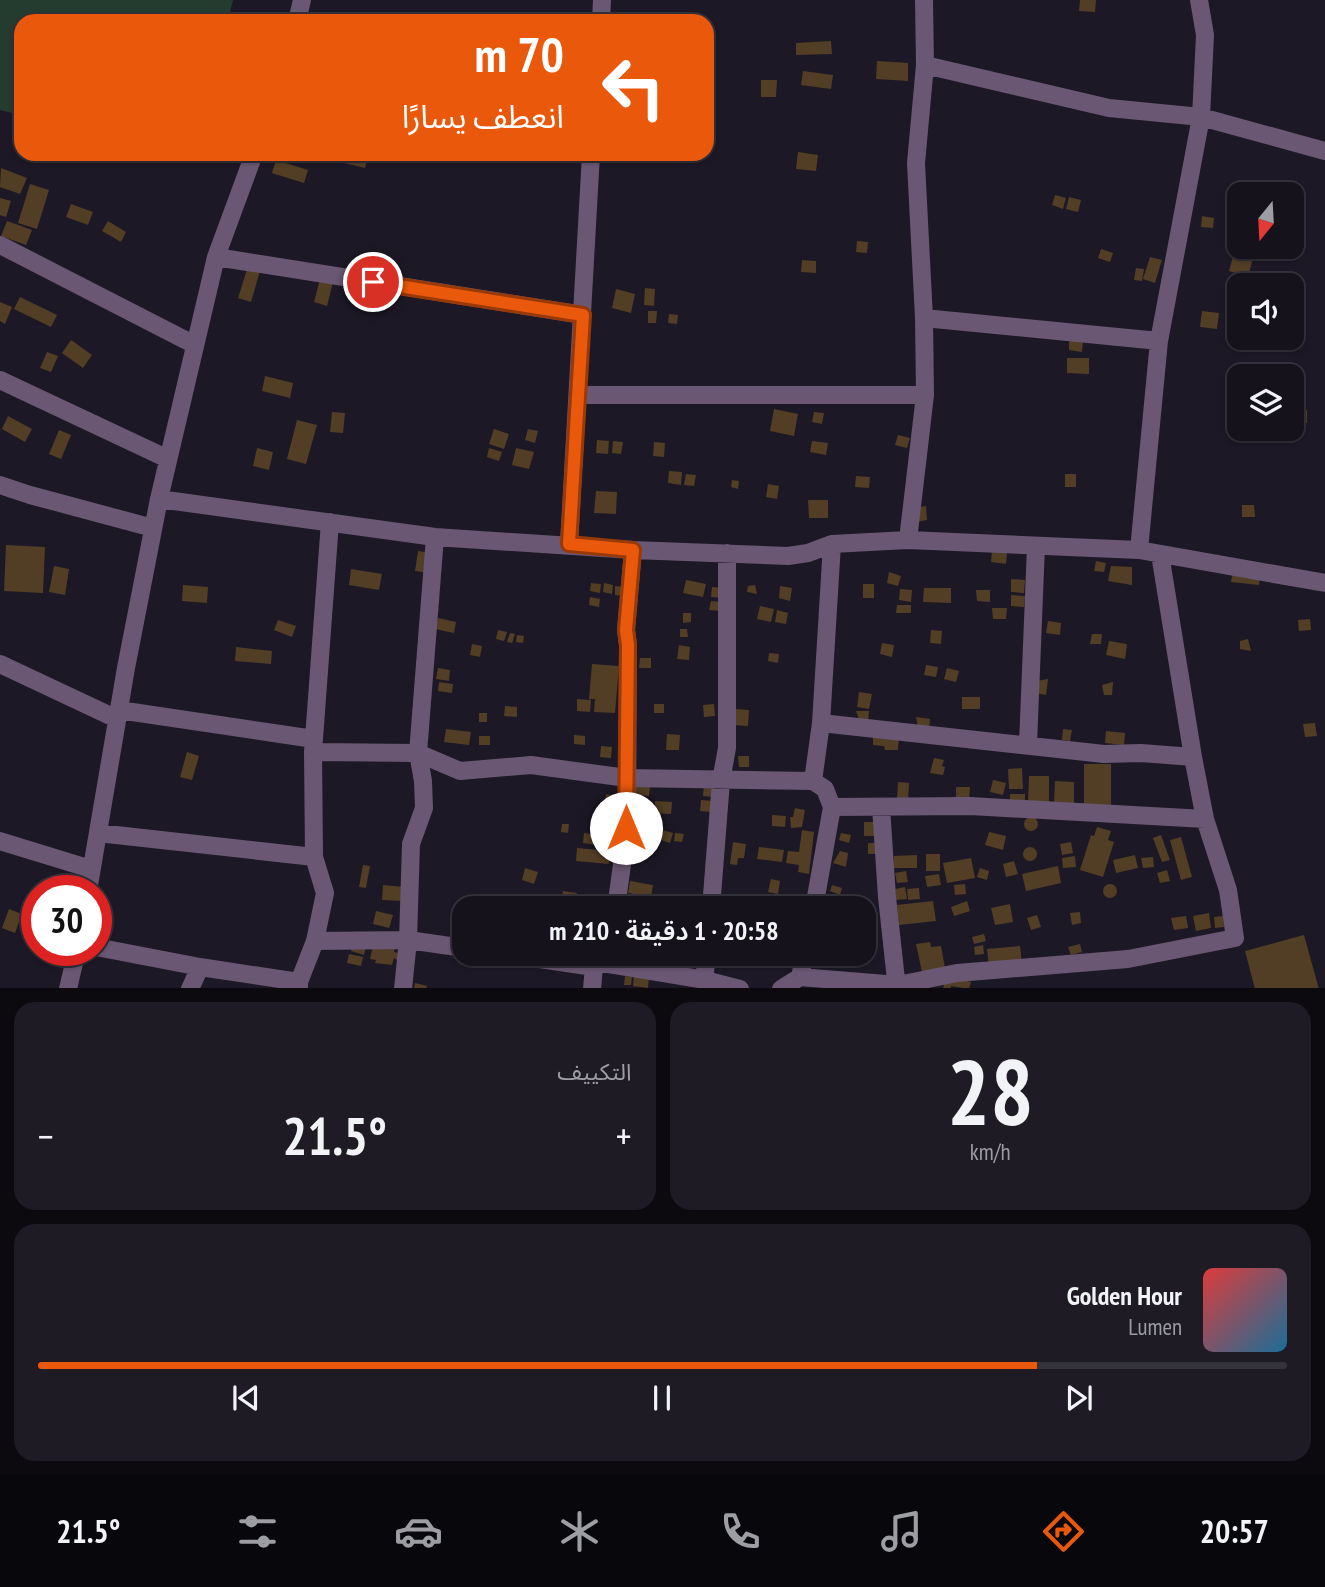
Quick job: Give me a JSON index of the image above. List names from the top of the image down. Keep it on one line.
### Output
{"north":"bottom","page":{"turn":["70 m","انعطف يسارًا"],"limit":"30","trip":"20:58 · 1 دقيقة · 210 m","tile":[["28","km/h"],"التكييف"],"heat":["−","21.5°","+"],"song":["Golden Hour","Lumen"],"tabs":["20:57","21.5°"]}}
